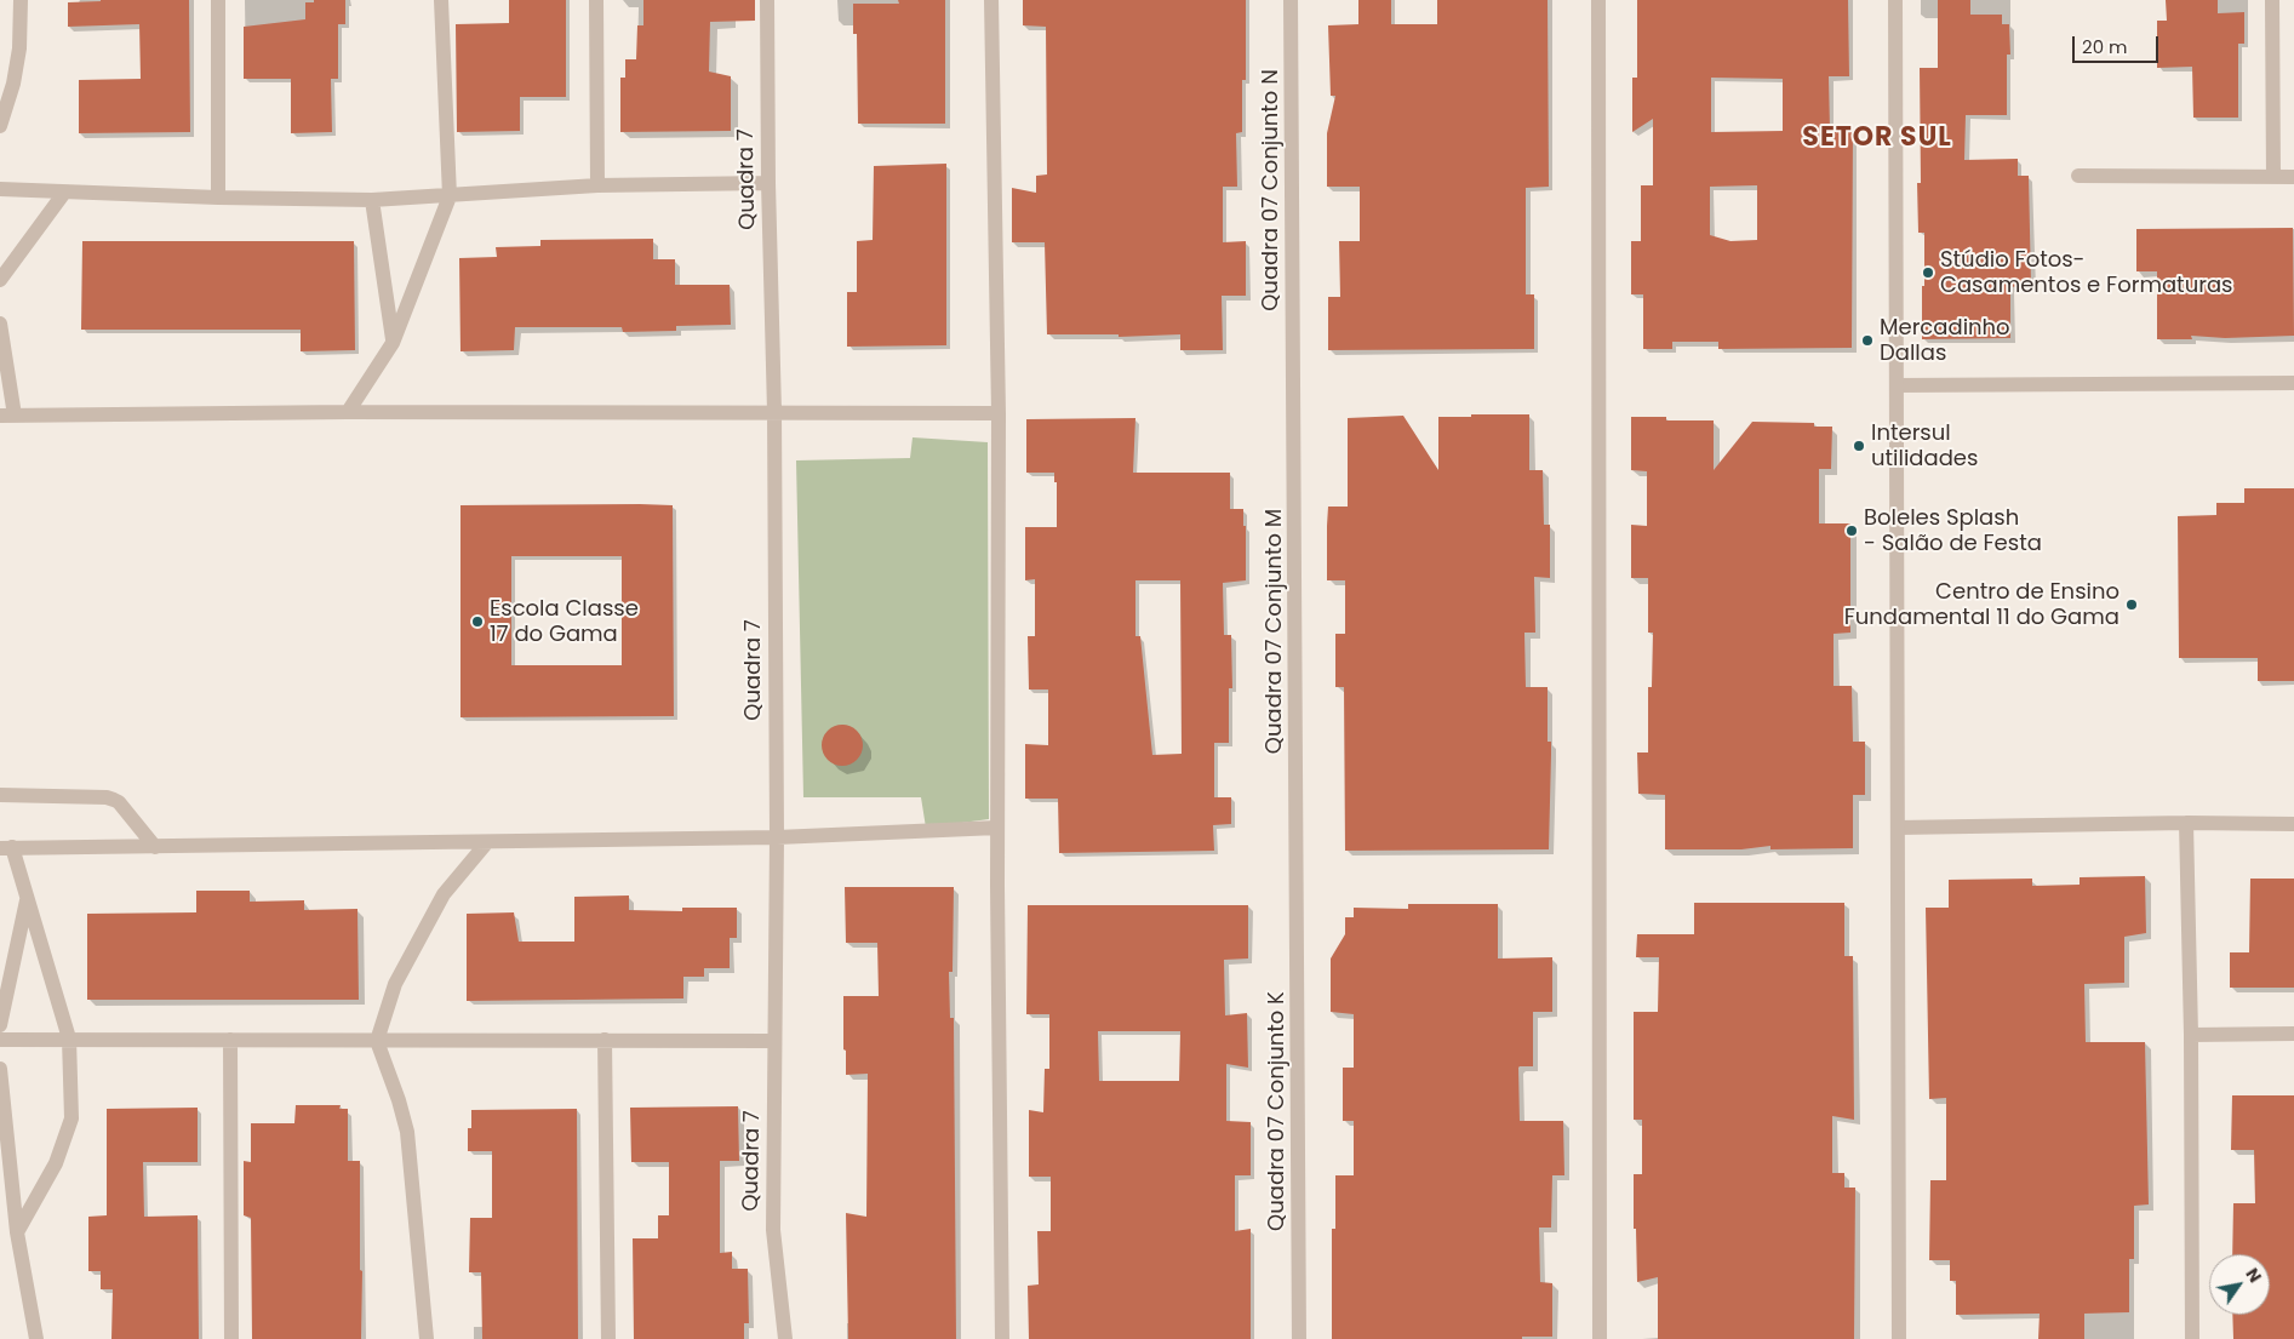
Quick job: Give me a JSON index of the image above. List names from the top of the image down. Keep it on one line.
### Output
{"streets":{"street":["Quadra 7","Quadra 07 Conjunto N","Quadra 07 Conjunto M","Quadra 07 Conjunto K"]},"crossings":[["Quadra 07 Conjunto N","Quadra 07 Conjunto M"],["Quadra 07 Conjunto M","Quadra 07 Conjunto K"]],"districts":["SETOR SUL"],"places":["Stúdio Fotos- Casamentos e Formaturas","Mercadinho Dallas","Intersul utilidades","Boleles Splash - Salão de Festa","Centro de Ensino Fundamental 11 do Gama","Escola Classe 17 do Gama"],"scale_bar":"20 m","north":"top right"}
